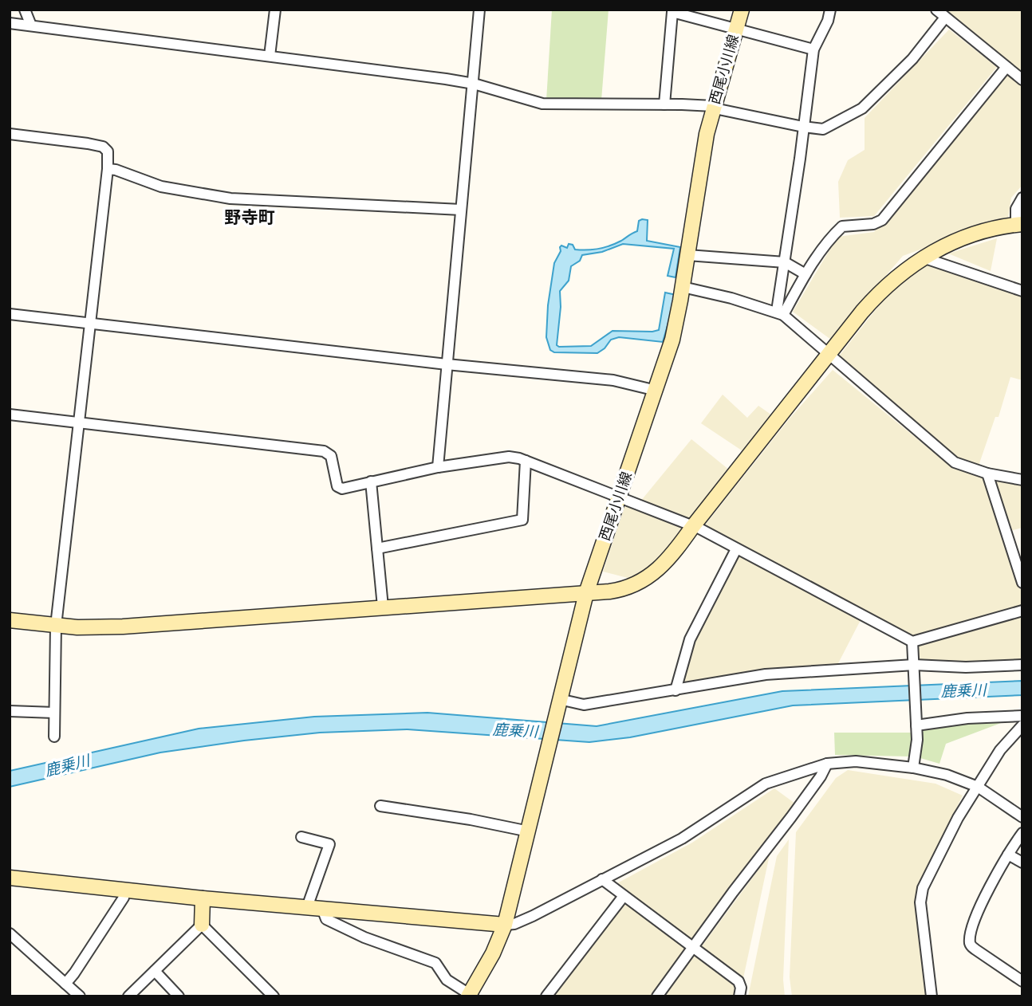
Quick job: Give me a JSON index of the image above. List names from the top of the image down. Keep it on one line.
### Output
{"streets":{"street":["西尾小川線"]},"districts":["野寺町"],"water":["鹿乗川"]}
